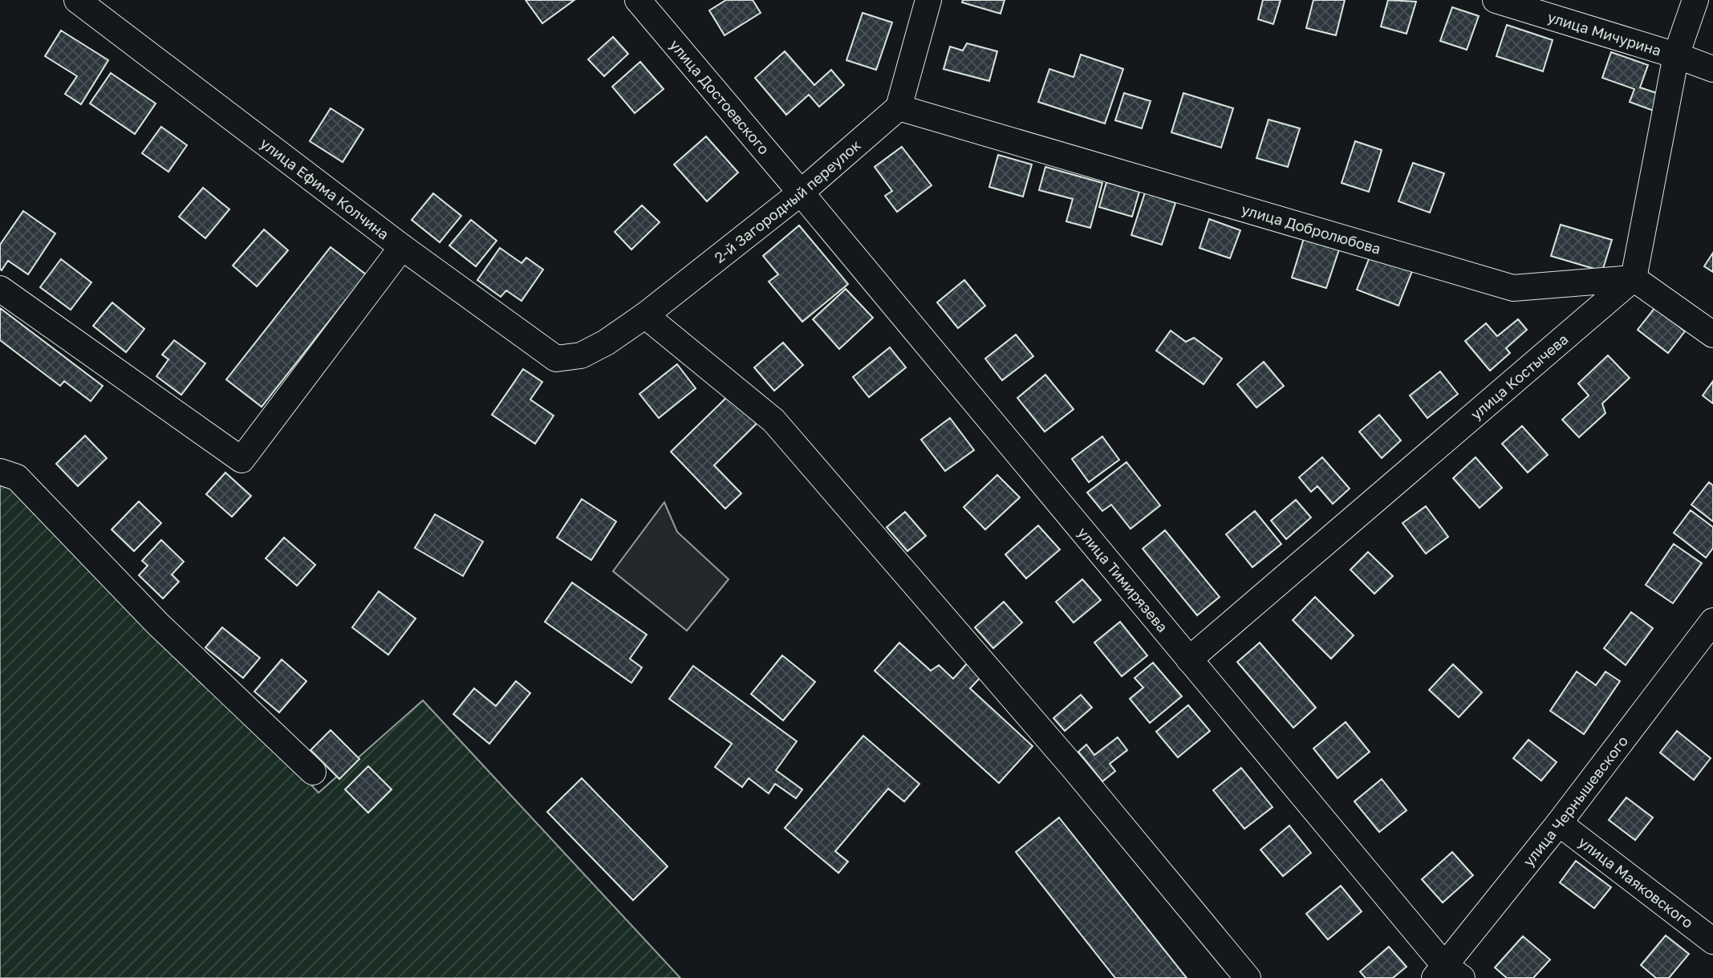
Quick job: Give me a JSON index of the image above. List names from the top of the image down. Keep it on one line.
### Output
{"streets":{"street":["улица Мичурина","улица Достоевского","улица Ефима Колчина","2-й Загородный переулок","улица Добролюбова","улица Костычева","улица Тимирязева","улица Чернышевского","улица Маяковского"]},"crossings":[["улица Достоевского","2-й Загородный переулок"],["улица Достоевского","улица Тимирязева"],["улица Ефима Колчина","2-й Загородный переулок"],["2-й Загородный переулок","улица Добролюбова"],["2-й Загородный переулок","улица Тимирязева"],["улица Добролюбова","улица Костычева"],["улица Костычева","улица Тимирязева"],["улица Тимирязева","улица Чернышевского"],["улица Чернышевского","улица Маяковского"]]}
